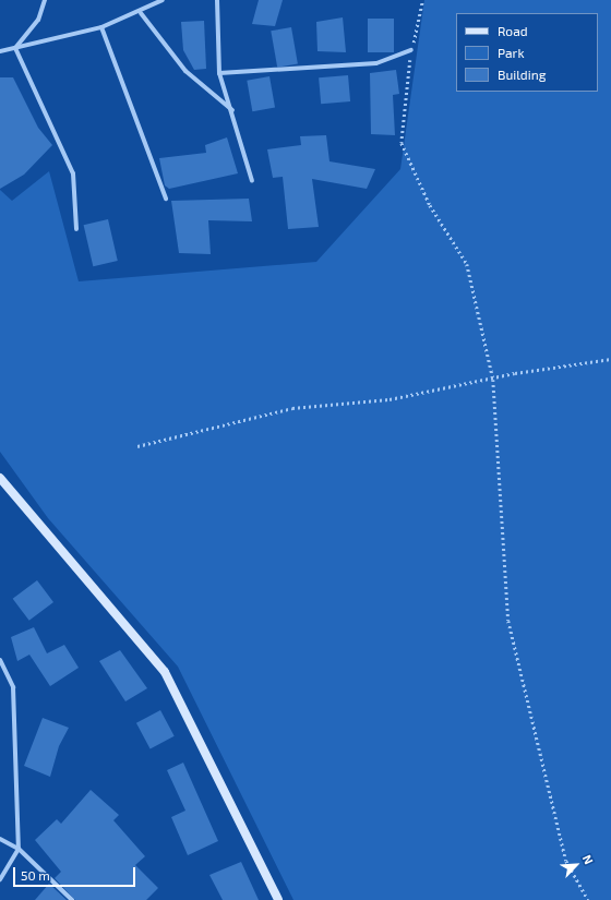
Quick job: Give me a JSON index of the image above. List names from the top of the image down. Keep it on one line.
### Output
{"legend":["Road","Park","Building"],"scale_bar":"50 m","north":"top right"}
